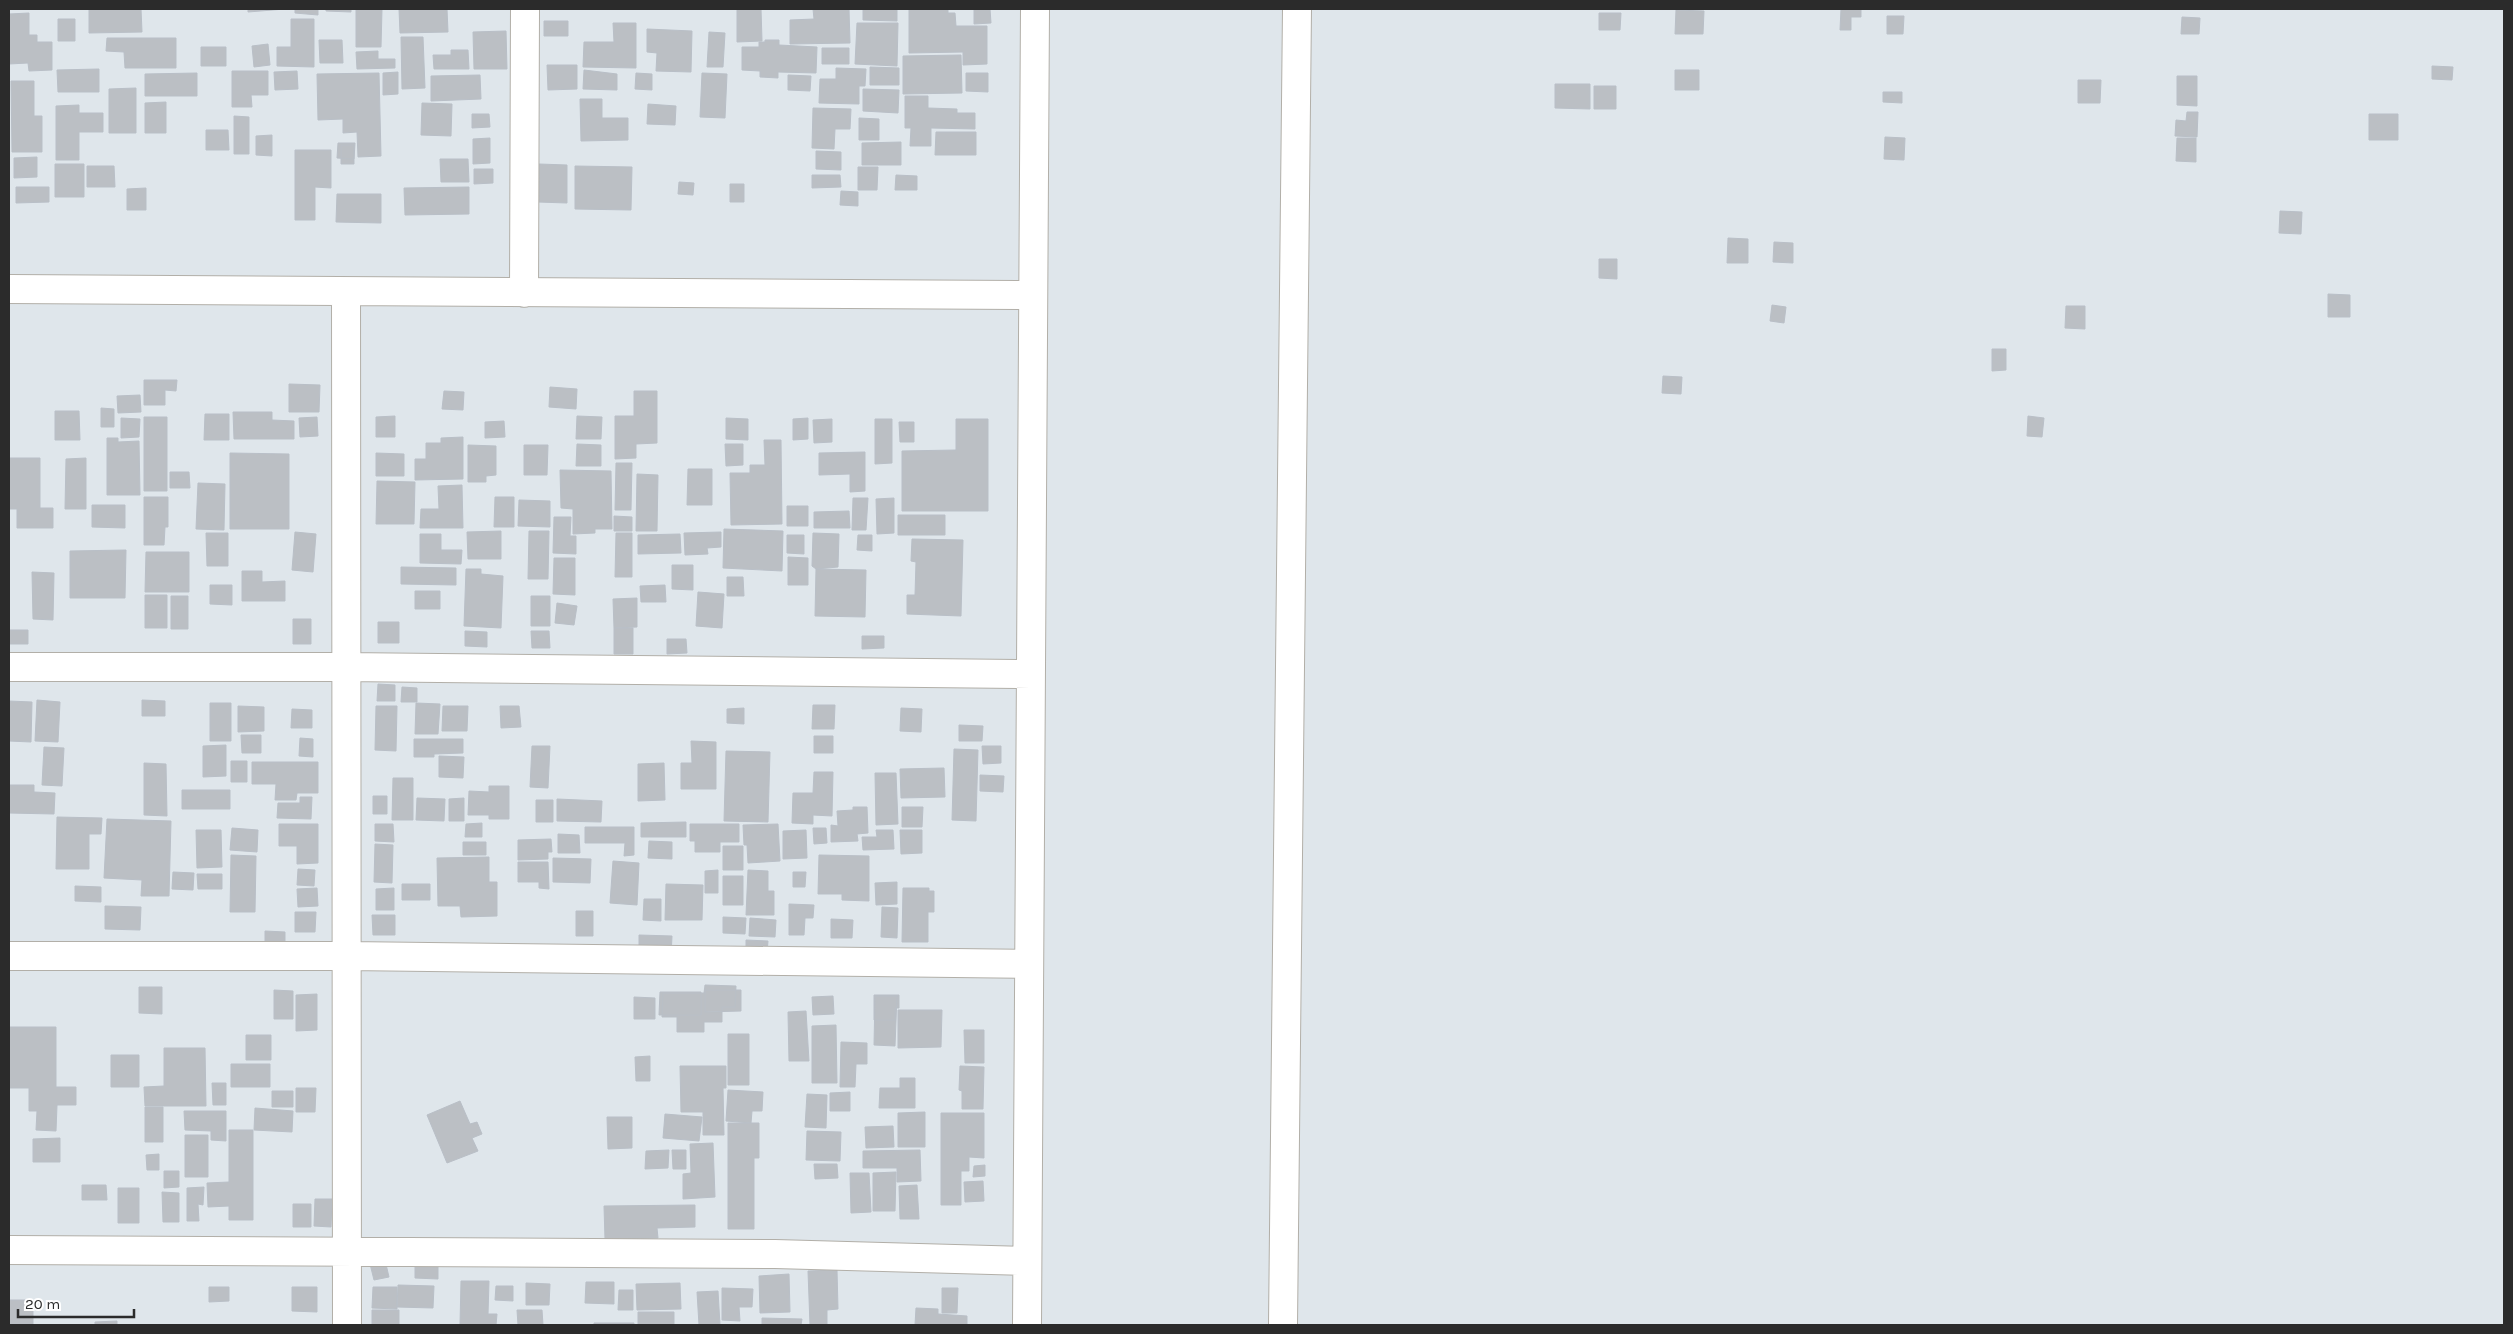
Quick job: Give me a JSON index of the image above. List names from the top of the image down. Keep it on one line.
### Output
{"scale_bar":"20 m"}
